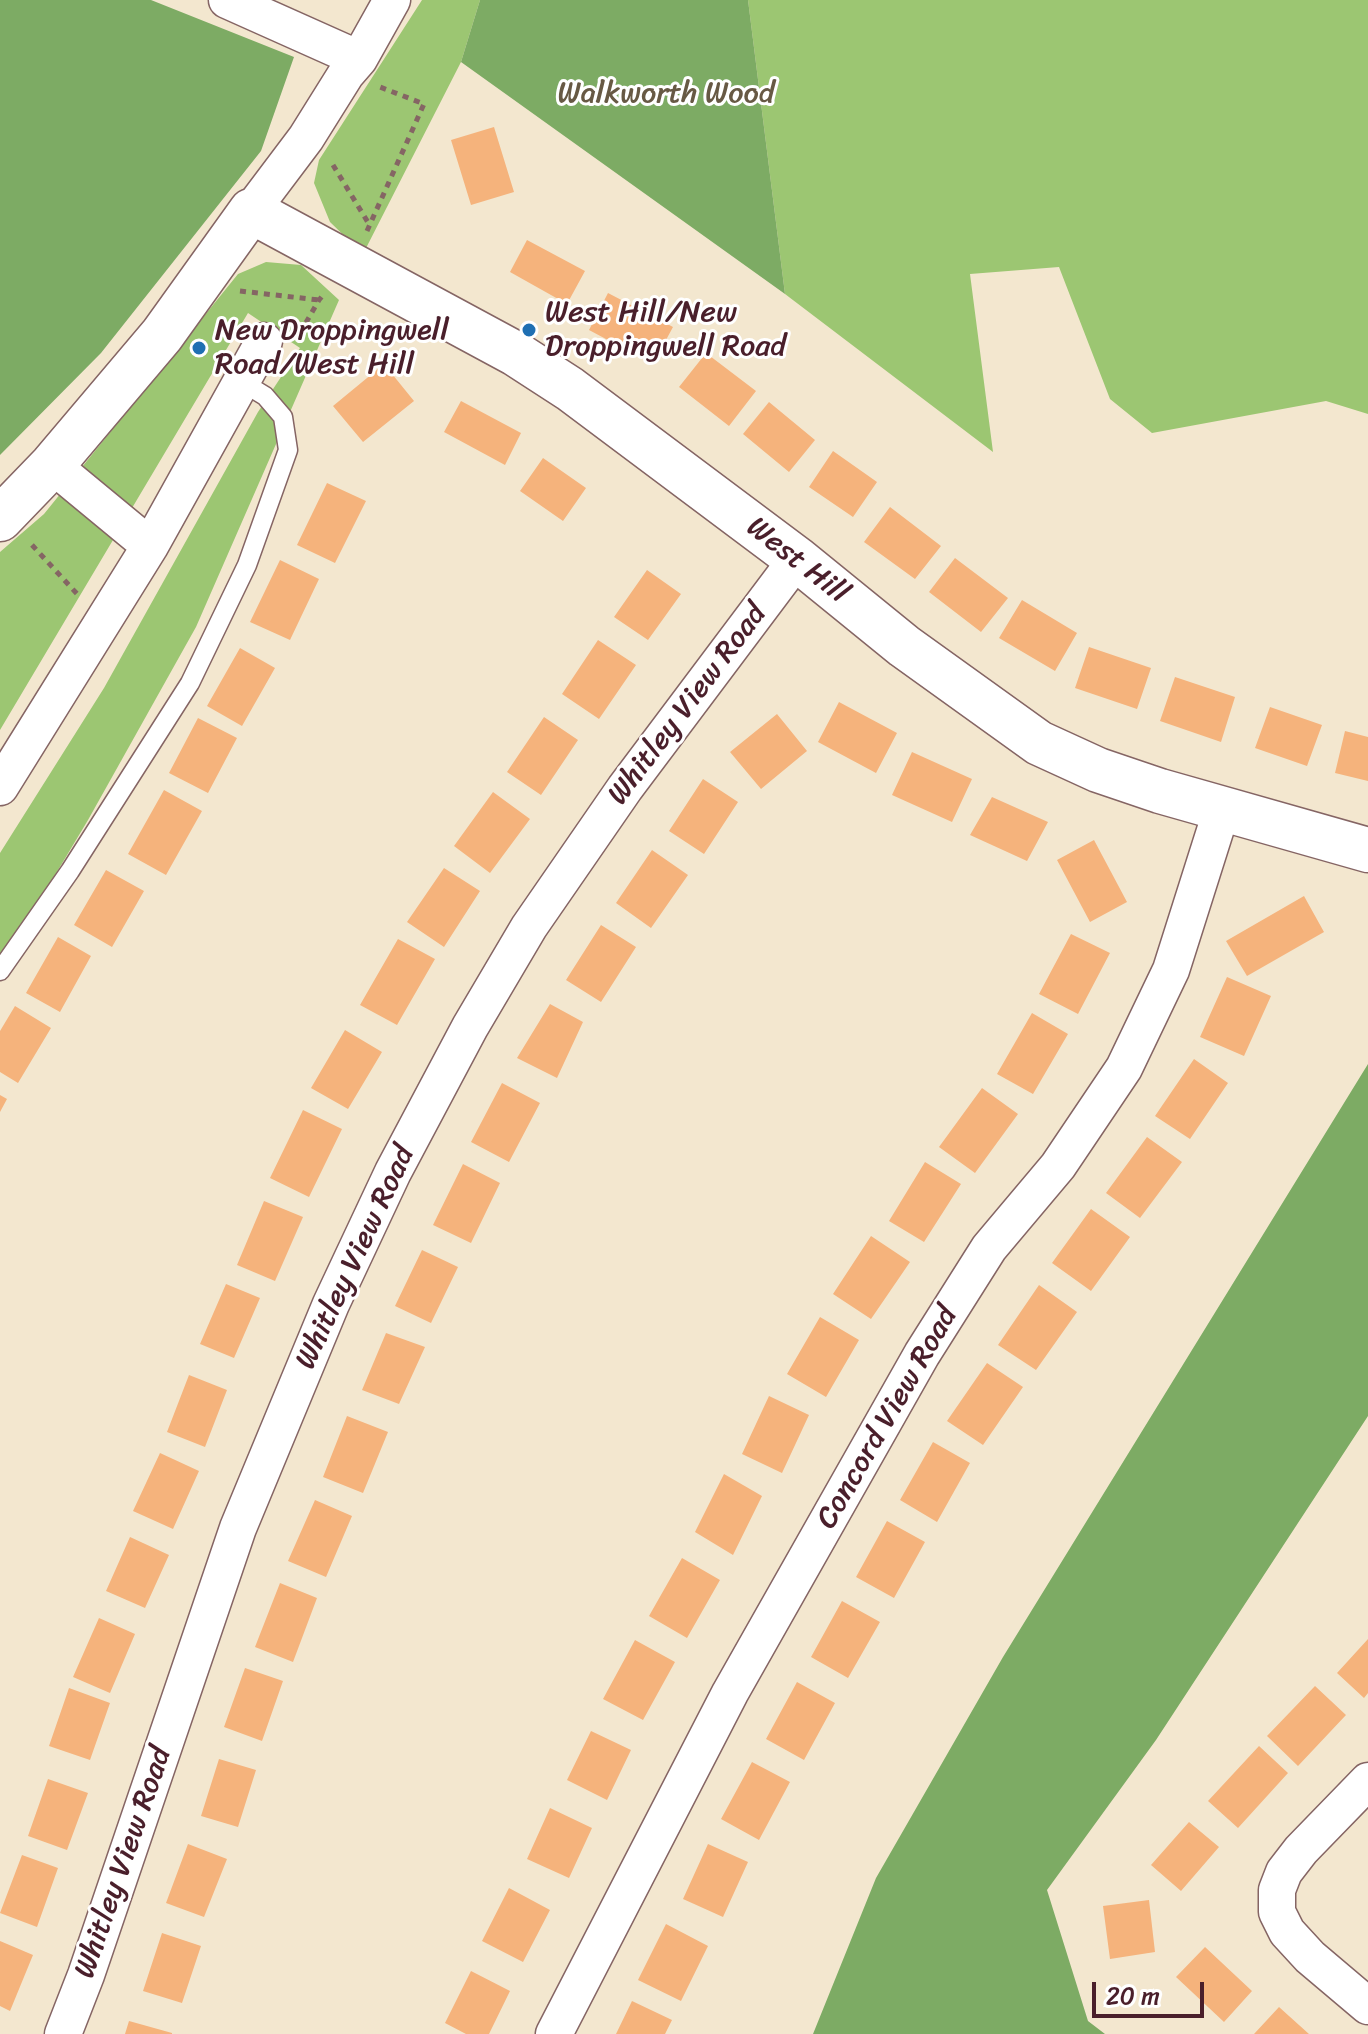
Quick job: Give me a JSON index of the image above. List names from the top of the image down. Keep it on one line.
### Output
{"streets":{"street":["West Hill","Whitley View Road","Concord View Road"]},"crossings":[["West Hill","Whitley View Road"],["West Hill","Concord View Road"]],"parks":["Walkworth Wood"],"places":["West Hill/New Droppingwell Road","New Droppingwell Road/West Hill"],"scale_bar":"20 m"}
